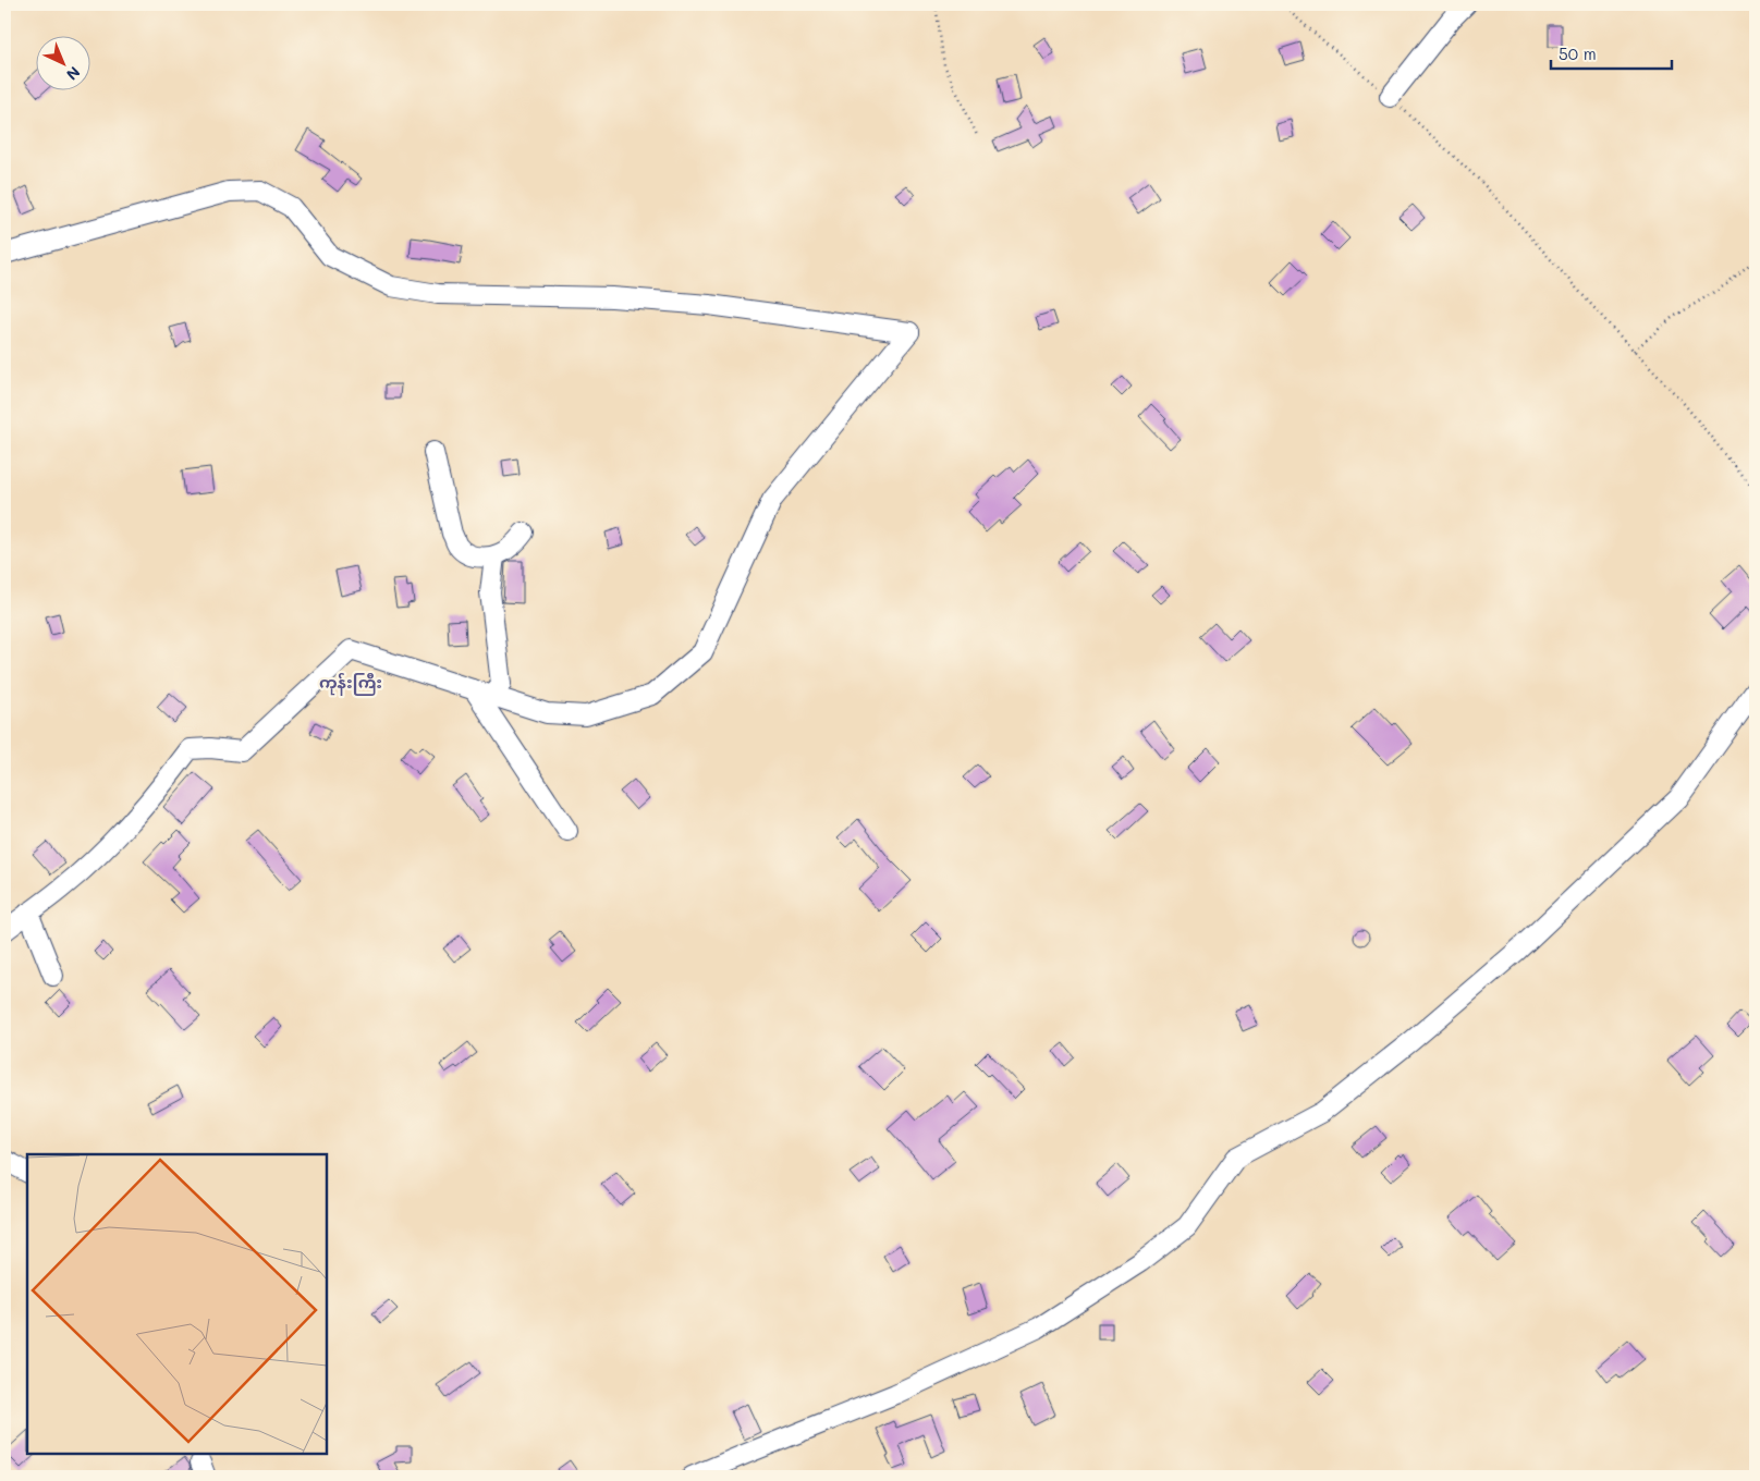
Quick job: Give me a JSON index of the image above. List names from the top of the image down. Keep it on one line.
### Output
{"districts":["ကုန်းကြီး"],"scale_bar":"50 m","north":"bottom right"}
